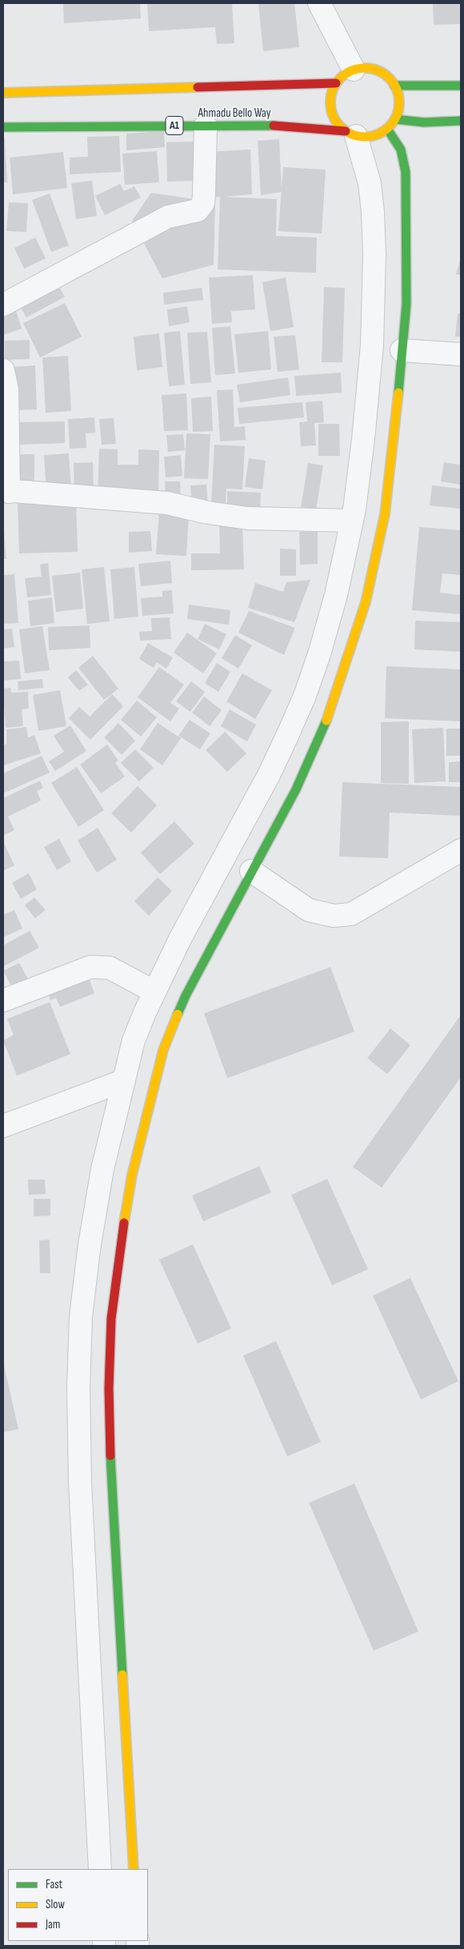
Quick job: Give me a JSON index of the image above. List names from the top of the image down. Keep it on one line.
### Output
{"streets":{"main road":["Ahmadu Bello Way","A1"]},"legend":["Fast","Slow","Jam"]}
